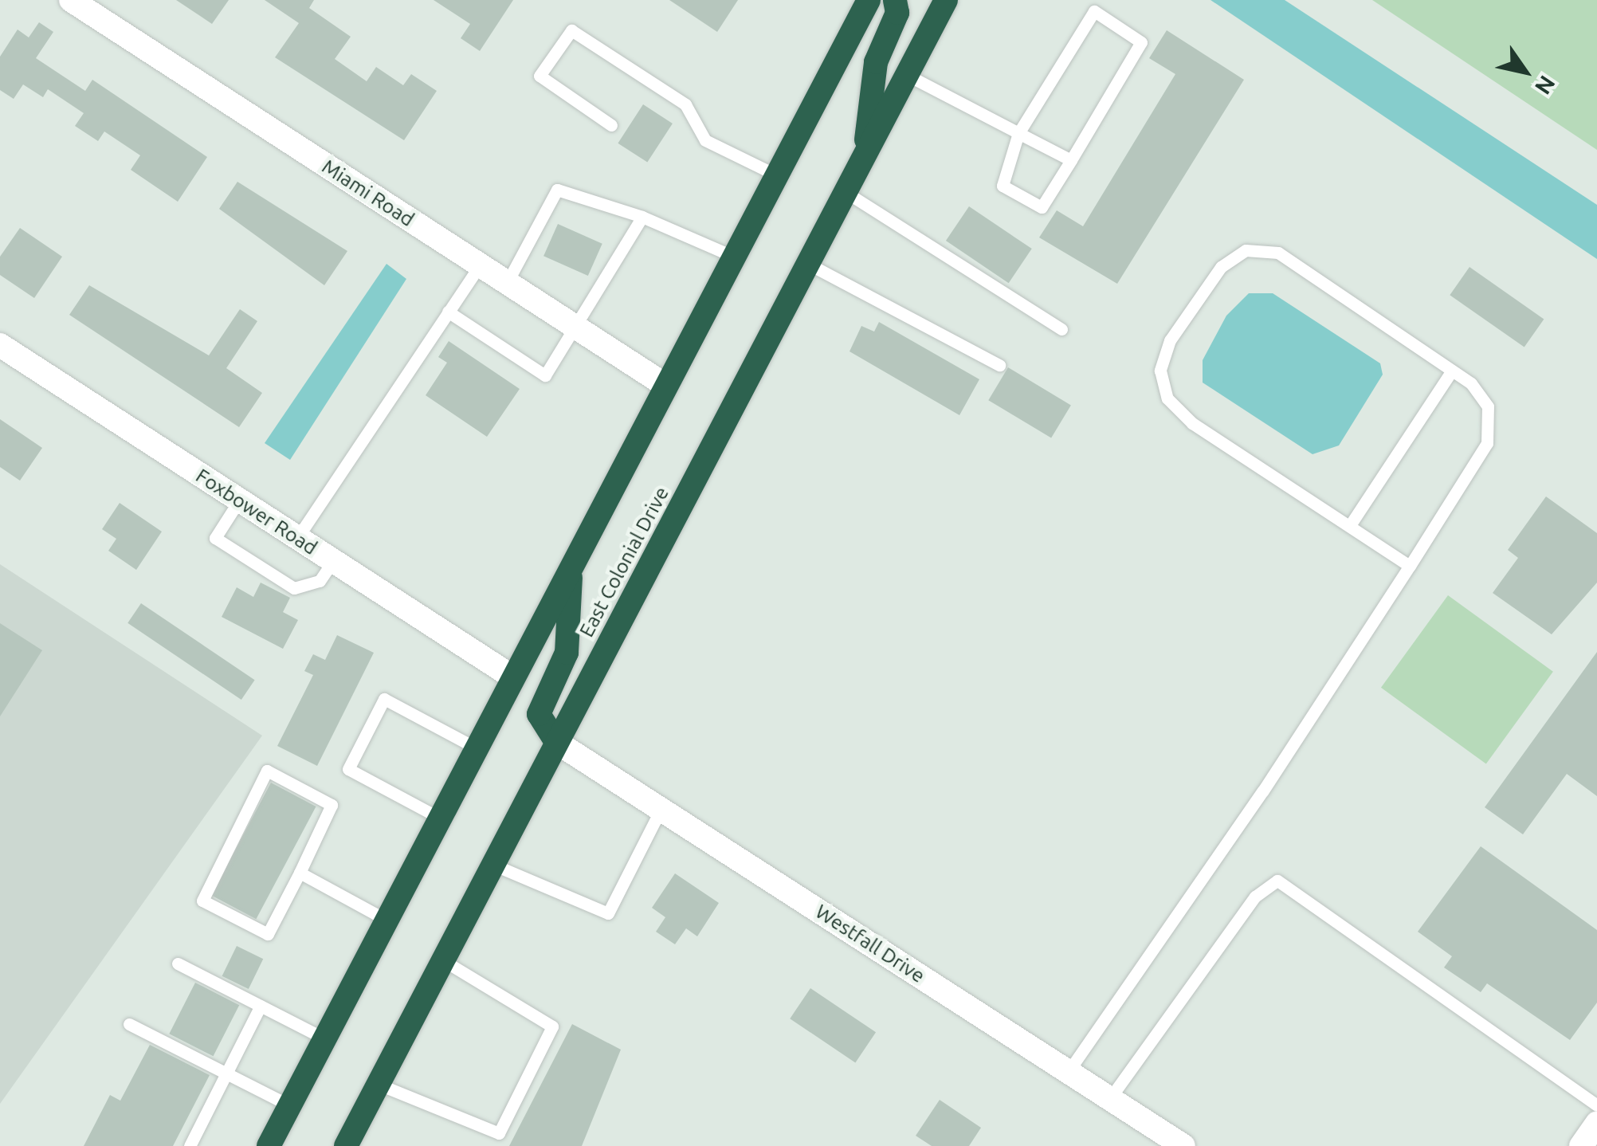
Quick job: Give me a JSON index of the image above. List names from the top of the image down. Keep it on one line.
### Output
{"streets":{"highway":["East Colonial Drive"],"street":["Miami Road","Foxbower Road","Westfall Drive"]},"crossings":[["East Colonial Drive","Westfall Drive"]],"north":"bottom right"}
